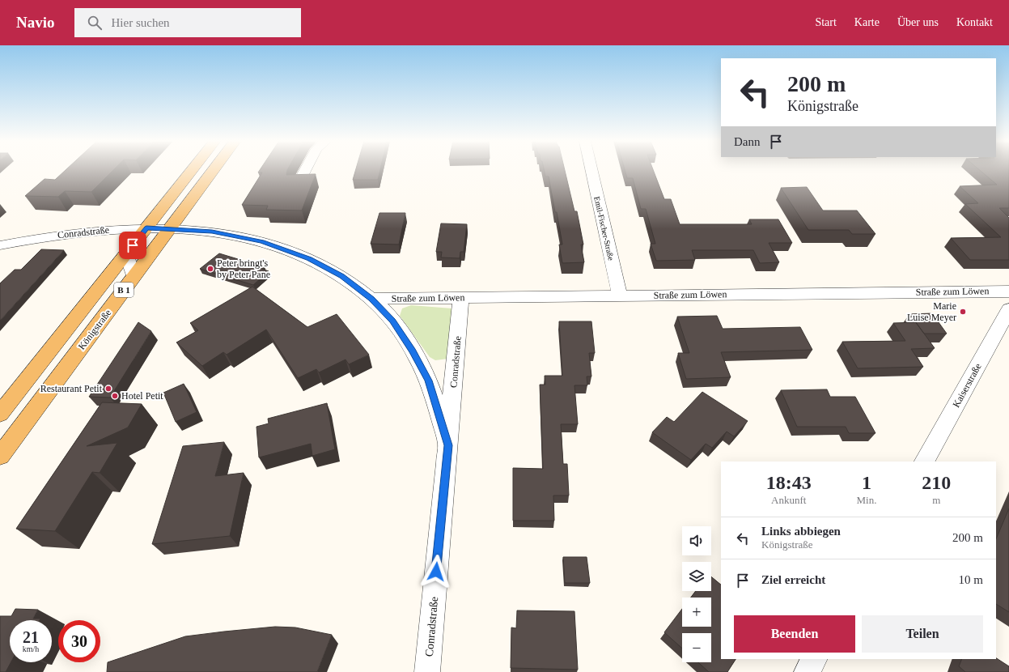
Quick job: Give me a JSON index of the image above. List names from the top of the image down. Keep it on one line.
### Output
{"streets":{"main road":["B 1","Königstraße"],"street":["Emil-Fischer-Straße","Conradstraße","Straße zum Löwen","Kaiserstraße"]},"crossings":[["Emil-Fischer-Straße","Straße zum Löwen"],["Conradstraße","B 1"],["Conradstraße","Straße zum Löwen"],["Conradstraße","Königstraße"]],"places":["Peter bringt's by Peter Pane","Marie Luise Meyer","Restaurant Petit","Hotel Petit"],"page":{"header":"Navio","search":"Hier suchen","nav":["Start","Karte","Über uns","Kontakt"],"turn":["200 m","Königstraße"],"then":"Dann","eta":["18:43","Ankunft","1","Min.","210","m"],"list":[{"name":"Links abbiegen","note":"Königstraße","value":"200 m"},{"name":"Ziel erreicht","value":"10 m"}],"map_buttons":["+","−"],"buttons":["Beenden","Teilen"],"speed":"21 km/h","limit":"30"}}
